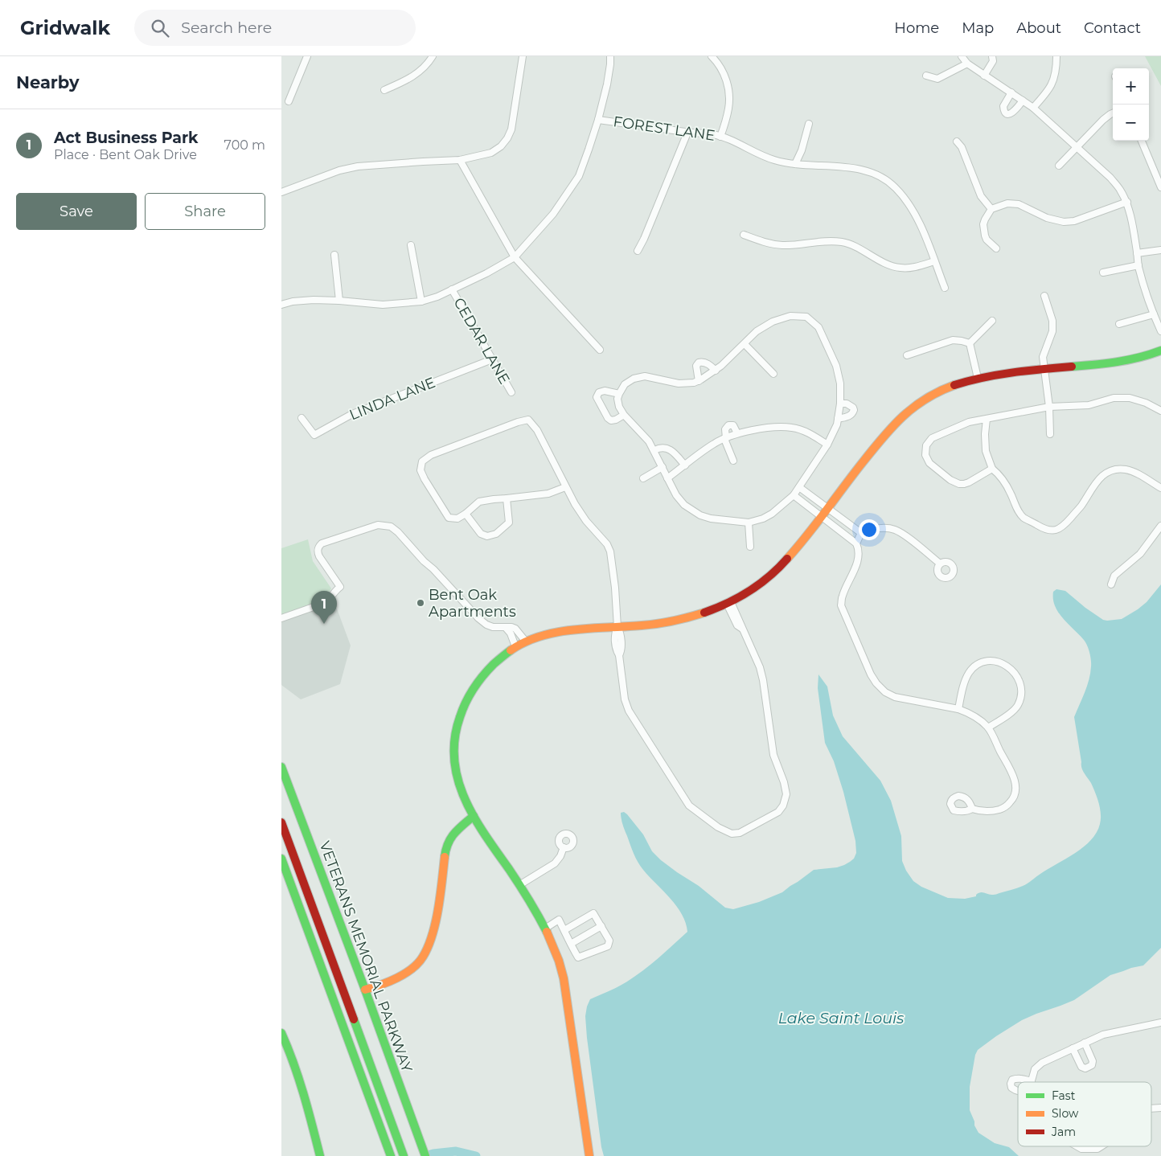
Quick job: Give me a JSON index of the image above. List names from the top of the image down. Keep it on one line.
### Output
{"streets":{"main road":["VETERANS MEMORIAL PARKWAY"],"street":["FOREST LANE","CEDAR LANE","LINDA LANE"]},"crossings":[["CEDAR LANE","LINDA LANE"]],"water":["Lake Saint Louis"],"places":["Bent Oak Apartments"],"legend":["Fast","Slow","Jam"],"page":{"header":"Gridwalk","search":"Search here","nav":["Home","Map","About","Contact"],"heading":"Nearby","map_buttons":["+","−"],"list":[{"mark":"1","name":"Act Business Park","note":"Place · Bent Oak Drive","value":"700 m"}],"buttons":["Save","Share"],"pins":"1"}}
